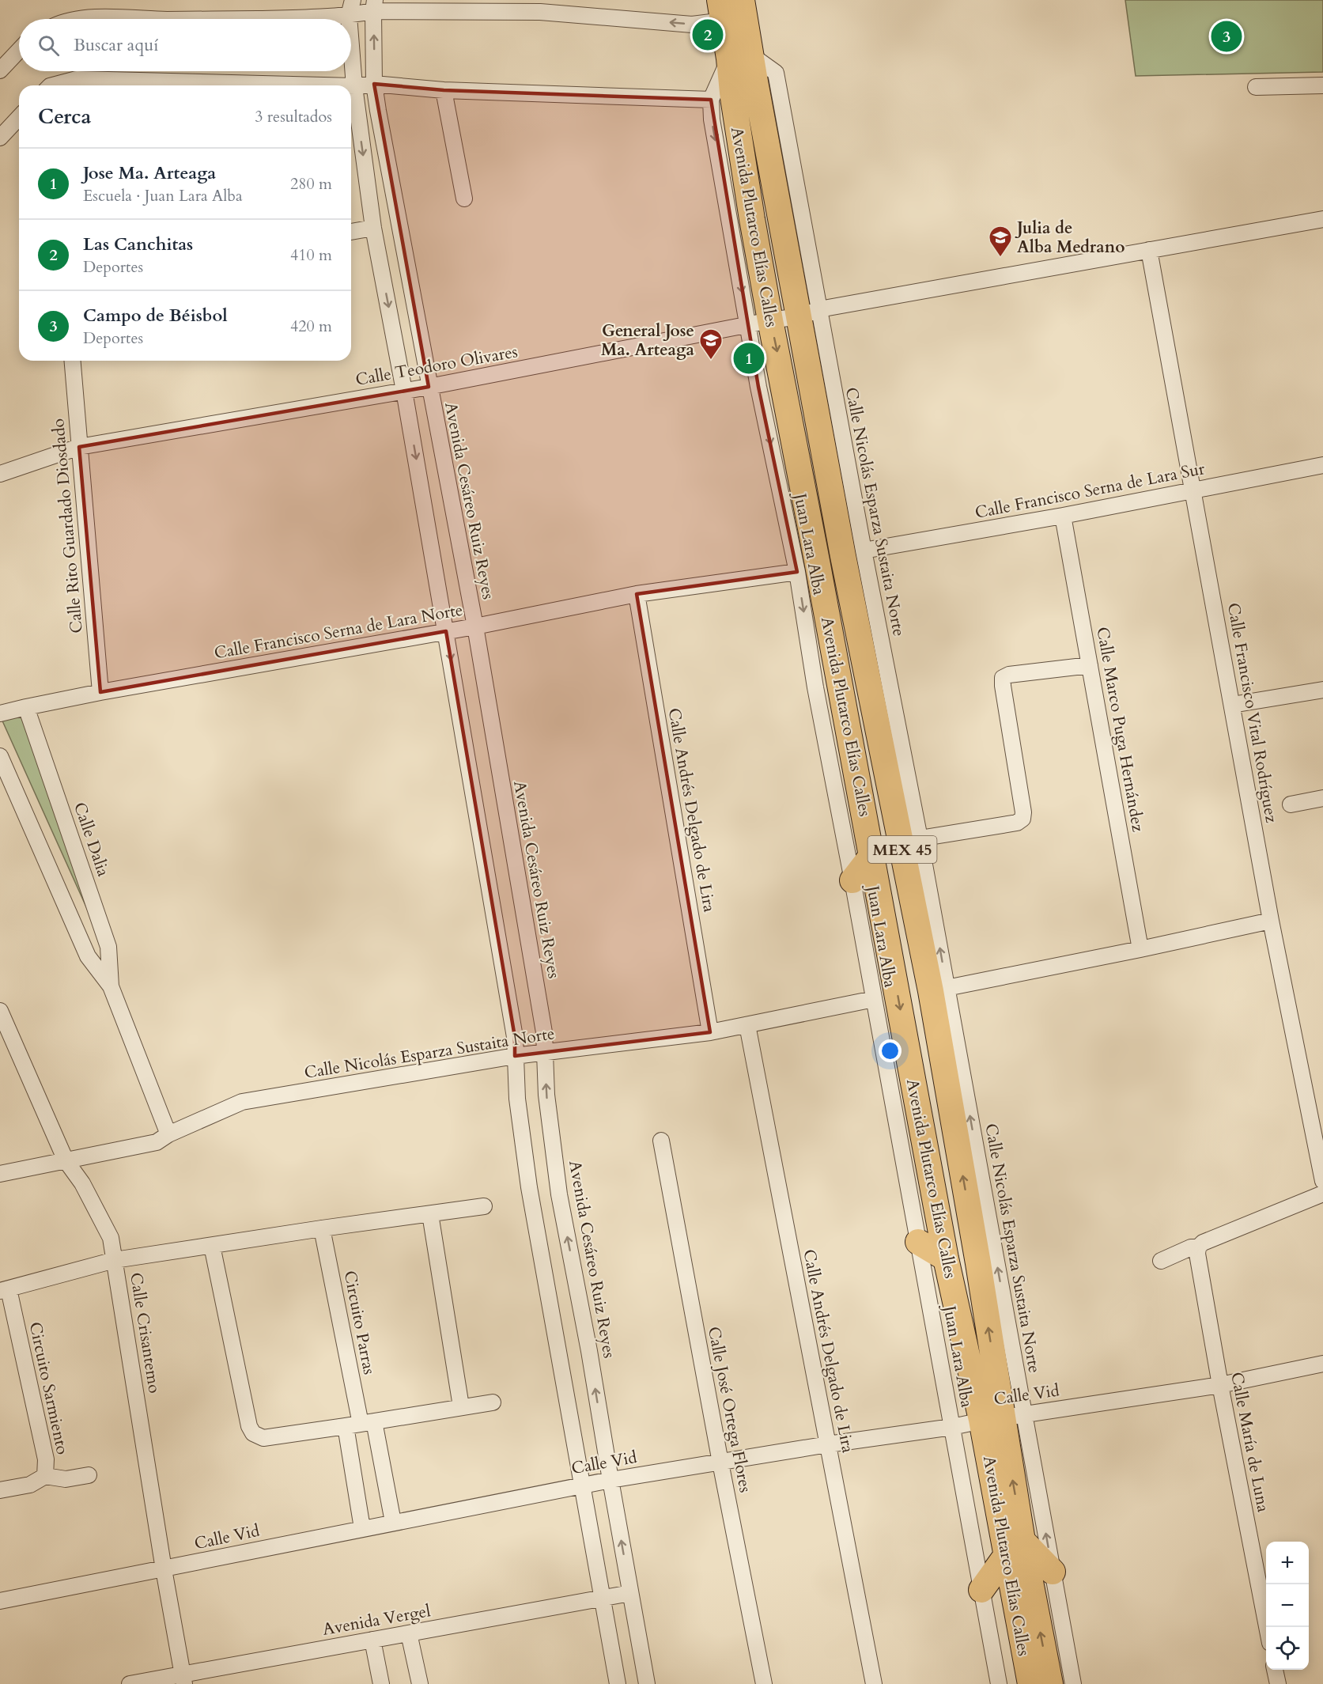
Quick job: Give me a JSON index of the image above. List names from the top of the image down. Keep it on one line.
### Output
{"streets":{"main road":["Avenida Plutarco Elías Calles","MEX 45"],"street":["Calle Teodoro Olivares","Calle Francisco Serna de Lara Sur","Avenida Cesáreo Ruiz Reyes","Calle Nicolás Esparza Sustaita Norte","Calle Rito Guardado Diosdado","Juan Lara Alba","Calle Francisco Serna de Lara Norte","Calle Francisco Vital Rodríguez","Calle Marco Puga Hernández","Calle Andrés Delgado de Lira","Calle Dalia","Circuito Parras","Calle Crisantemo","Circuito Sarmiento","Calle Vid","Calle José Ortega Flores","Calle María de Luna","Avenida Vergel"]},"crossings":[["Avenida Plutarco Elías Calles","Calle Teodoro Olivares"],["Avenida Plutarco Elías Calles","Calle Nicolás Esparza Sustaita Norte"],["Avenida Plutarco Elías Calles","Juan Lara Alba"],["Avenida Plutarco Elías Calles","Calle Vid"],["Calle Teodoro Olivares","Avenida Cesáreo Ruiz Reyes"],["Calle Teodoro Olivares","Calle Nicolás Esparza Sustaita Norte"],["Calle Teodoro Olivares","Calle Rito Guardado Diosdado"],["Calle Teodoro Olivares","Juan Lara Alba"],["Calle Teodoro Olivares","Calle Francisco Vital Rodríguez"],["Calle Francisco Serna de Lara Sur","Calle Nicolás Esparza Sustaita Norte"],["Calle Francisco Serna de Lara Sur","Calle Francisco Vital Rodríguez"],["Calle Francisco Serna de Lara Sur","Calle Marco Puga Hernández"],["Avenida Cesáreo Ruiz Reyes","Calle Nicolás Esparza Sustaita Norte"],["Avenida Cesáreo Ruiz Reyes","Calle Francisco Serna de Lara Norte"],["Avenida Cesáreo Ruiz Reyes","Calle Vid"],["Avenida Cesáreo Ruiz Reyes","Avenida Vergel"],["Calle Nicolás Esparza Sustaita Norte","Juan Lara Alba"],["Calle Nicolás Esparza Sustaita Norte","Calle Andrés Delgado de Lira"],["Calle Nicolás Esparza Sustaita Norte","Calle Dalia"],["Calle Nicolás Esparza Sustaita Norte","Calle Crisantemo"],["Calle Nicolás Esparza Sustaita Norte","Calle Vid"],["Calle Rito Guardado Diosdado","Calle Francisco Serna de Lara Norte"],["Juan Lara Alba","Calle Francisco Serna de Lara Norte"],["Juan Lara Alba","Calle Vid"],["Calle Francisco Serna de Lara Norte","Calle Andrés Delgado de Lira"],["Calle Francisco Serna de Lara Norte","Calle Dalia"],["Calle Andrés Delgado de Lira","Calle Vid"],["Circuito Parras","Calle Vid"],["Calle Crisantemo","Circuito Sarmiento"],["Calle Crisantemo","Calle Vid"],["Calle Crisantemo","Avenida Vergel"],["Calle Vid","Calle José Ortega Flores"],["Calle Vid","Calle María de Luna"]],"one_way":["Juan Lara Alba"],"places":{"school or university":["Julia de Alba Medrano","General Jose Ma. Arteaga"]},"page":{"pins":["2","3","1"],"search":"Buscar aquí","heading":["Cerca","3 resultados"],"list":[{"mark":"1","name":"Jose Ma. Arteaga","note":"Escuela · Juan Lara Alba","value":"280 m"},{"mark":"2","name":"Las Canchitas","note":"Deportes","value":"410 m"},{"mark":"3","name":"Campo de Béisbol","note":"Deportes","value":"420 m"}],"map_buttons":["+","−"]}}
